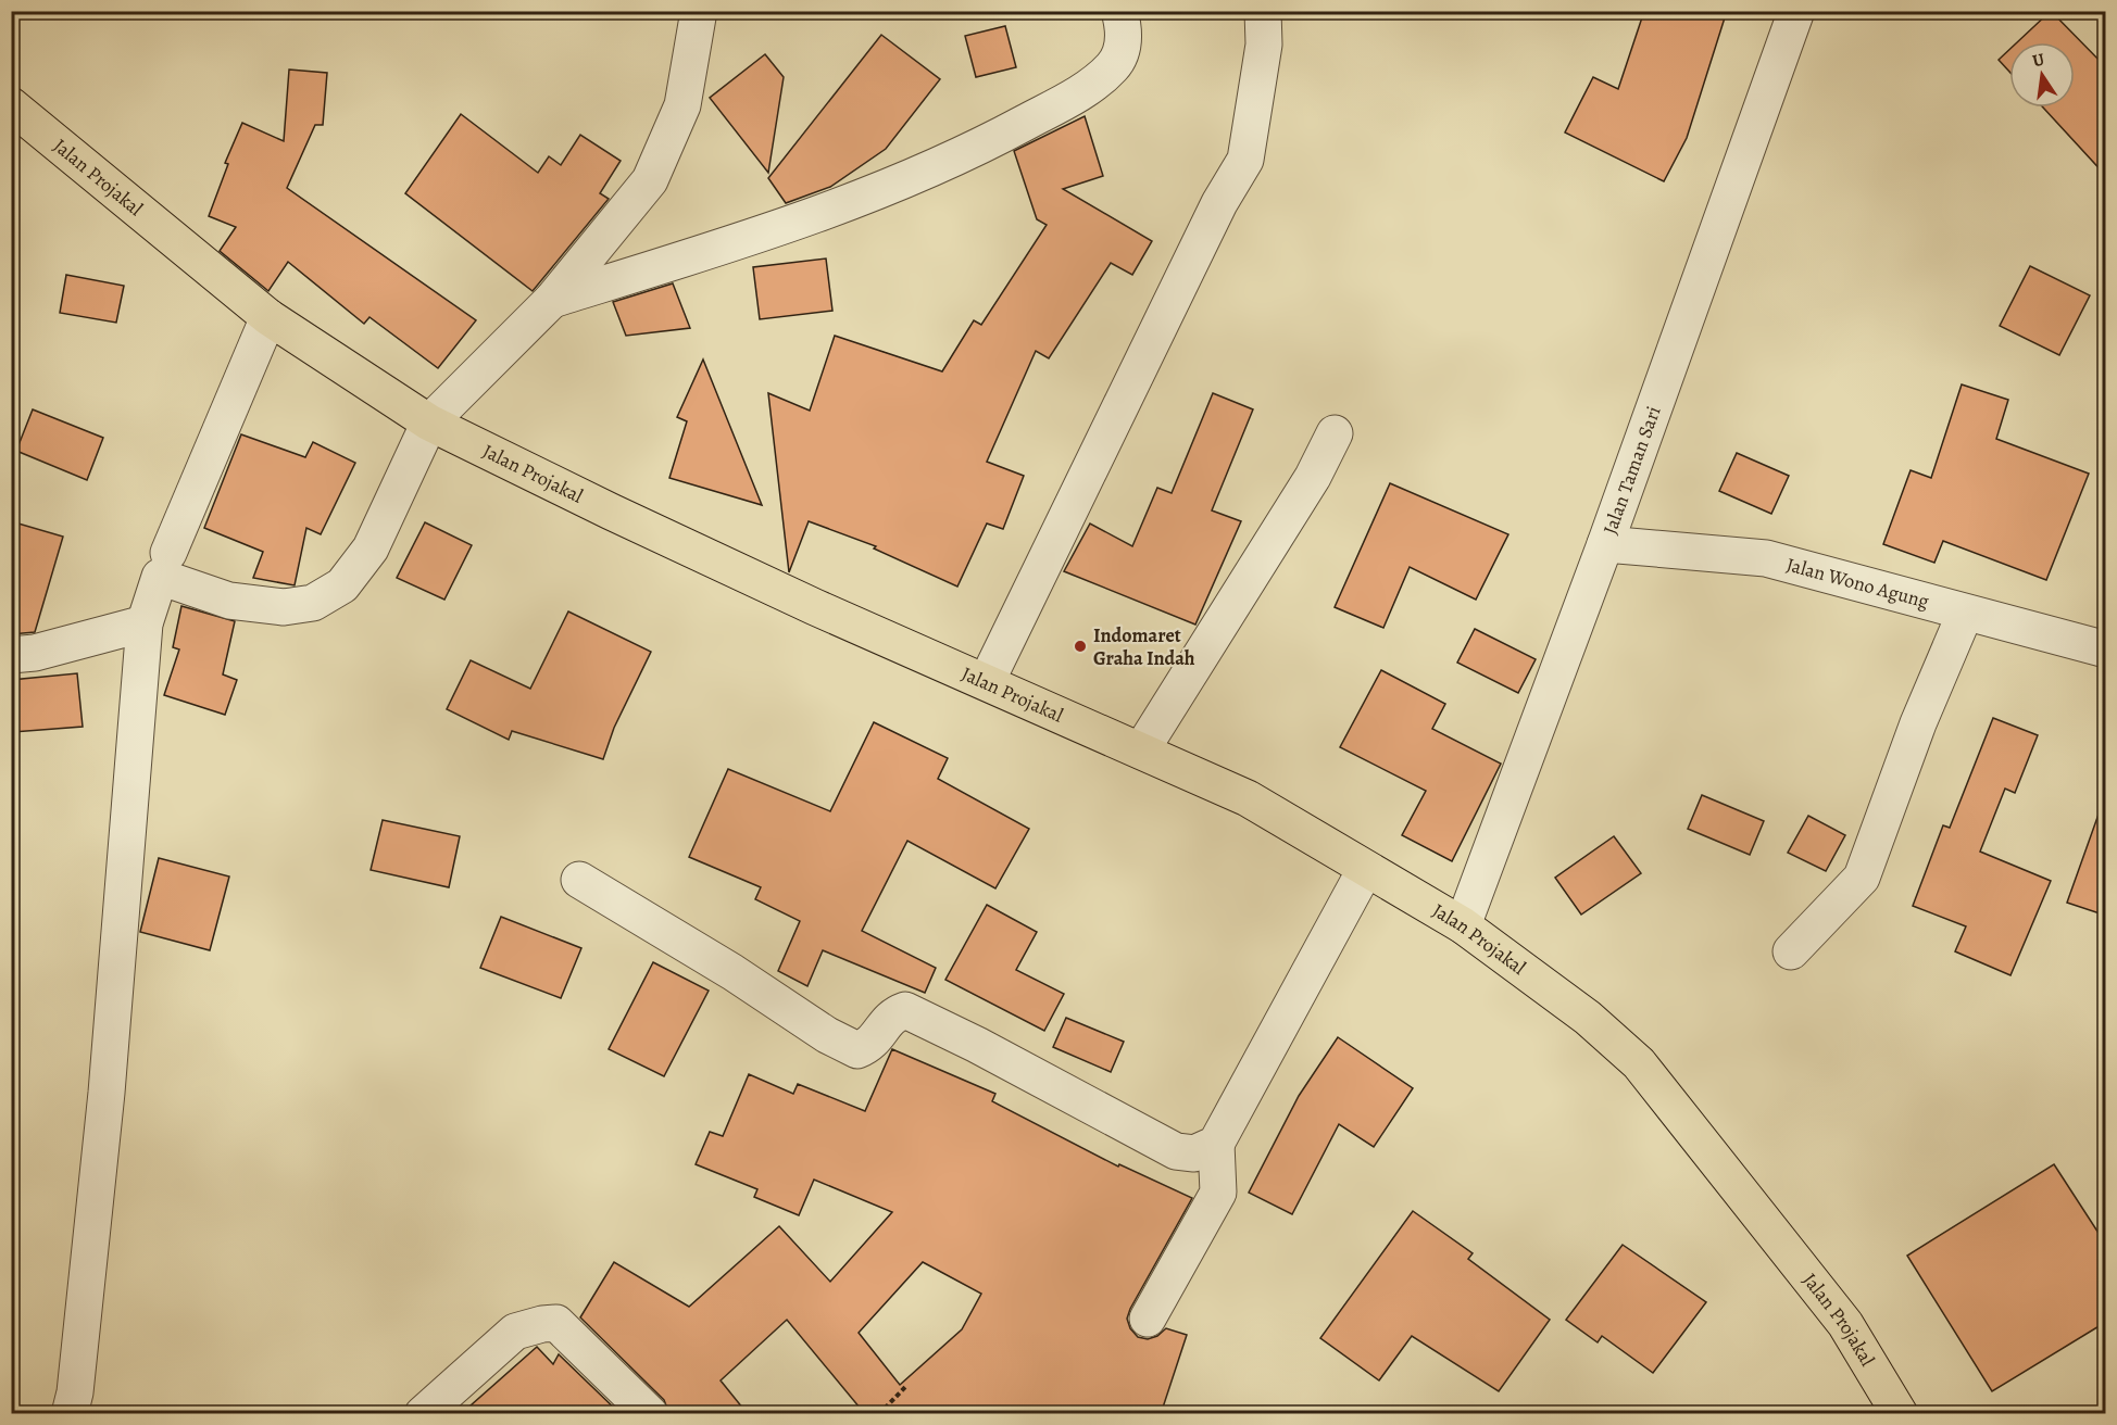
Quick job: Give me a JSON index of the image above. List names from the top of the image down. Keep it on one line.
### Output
{"streets":{"main road":["Jalan Projakal"],"street":["Jalan Taman Sari","Jalan Wono Agung"]},"crossings":[["Jalan Projakal","Jalan Taman Sari"],["Jalan Taman Sari","Jalan Wono Agung"]],"places":["Indomaret Graha Indah"],"north":"top"}
